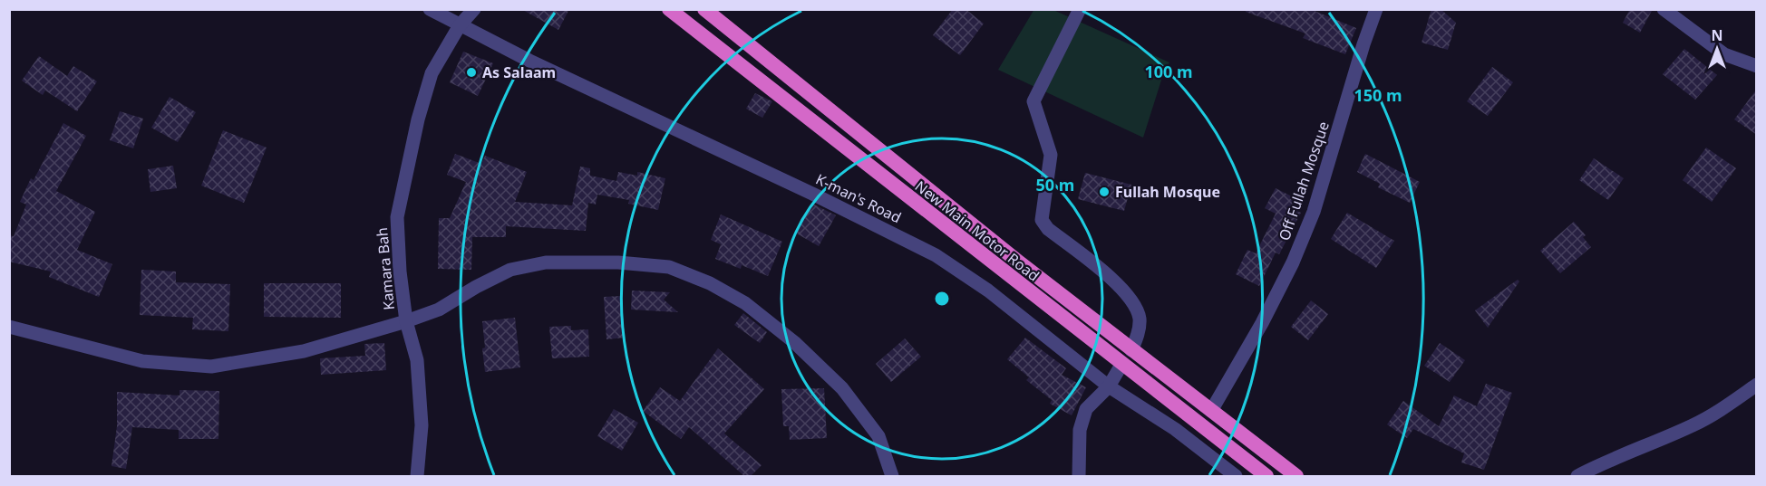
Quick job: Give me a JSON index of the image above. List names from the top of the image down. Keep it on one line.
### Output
{"streets":{"highway":["New Main Motor Road"],"street":["Off Fullah Mosque","K-man's Road","Kamara Bah"]},"crossings":[["Off Fullah Mosque","New Main Motor Road"],["K-man's Road","Kamara Bah"]],"places":["As Salaam","Fullah Mosque"],"north":"top","rings":["100 m","150 m","50 m"]}
